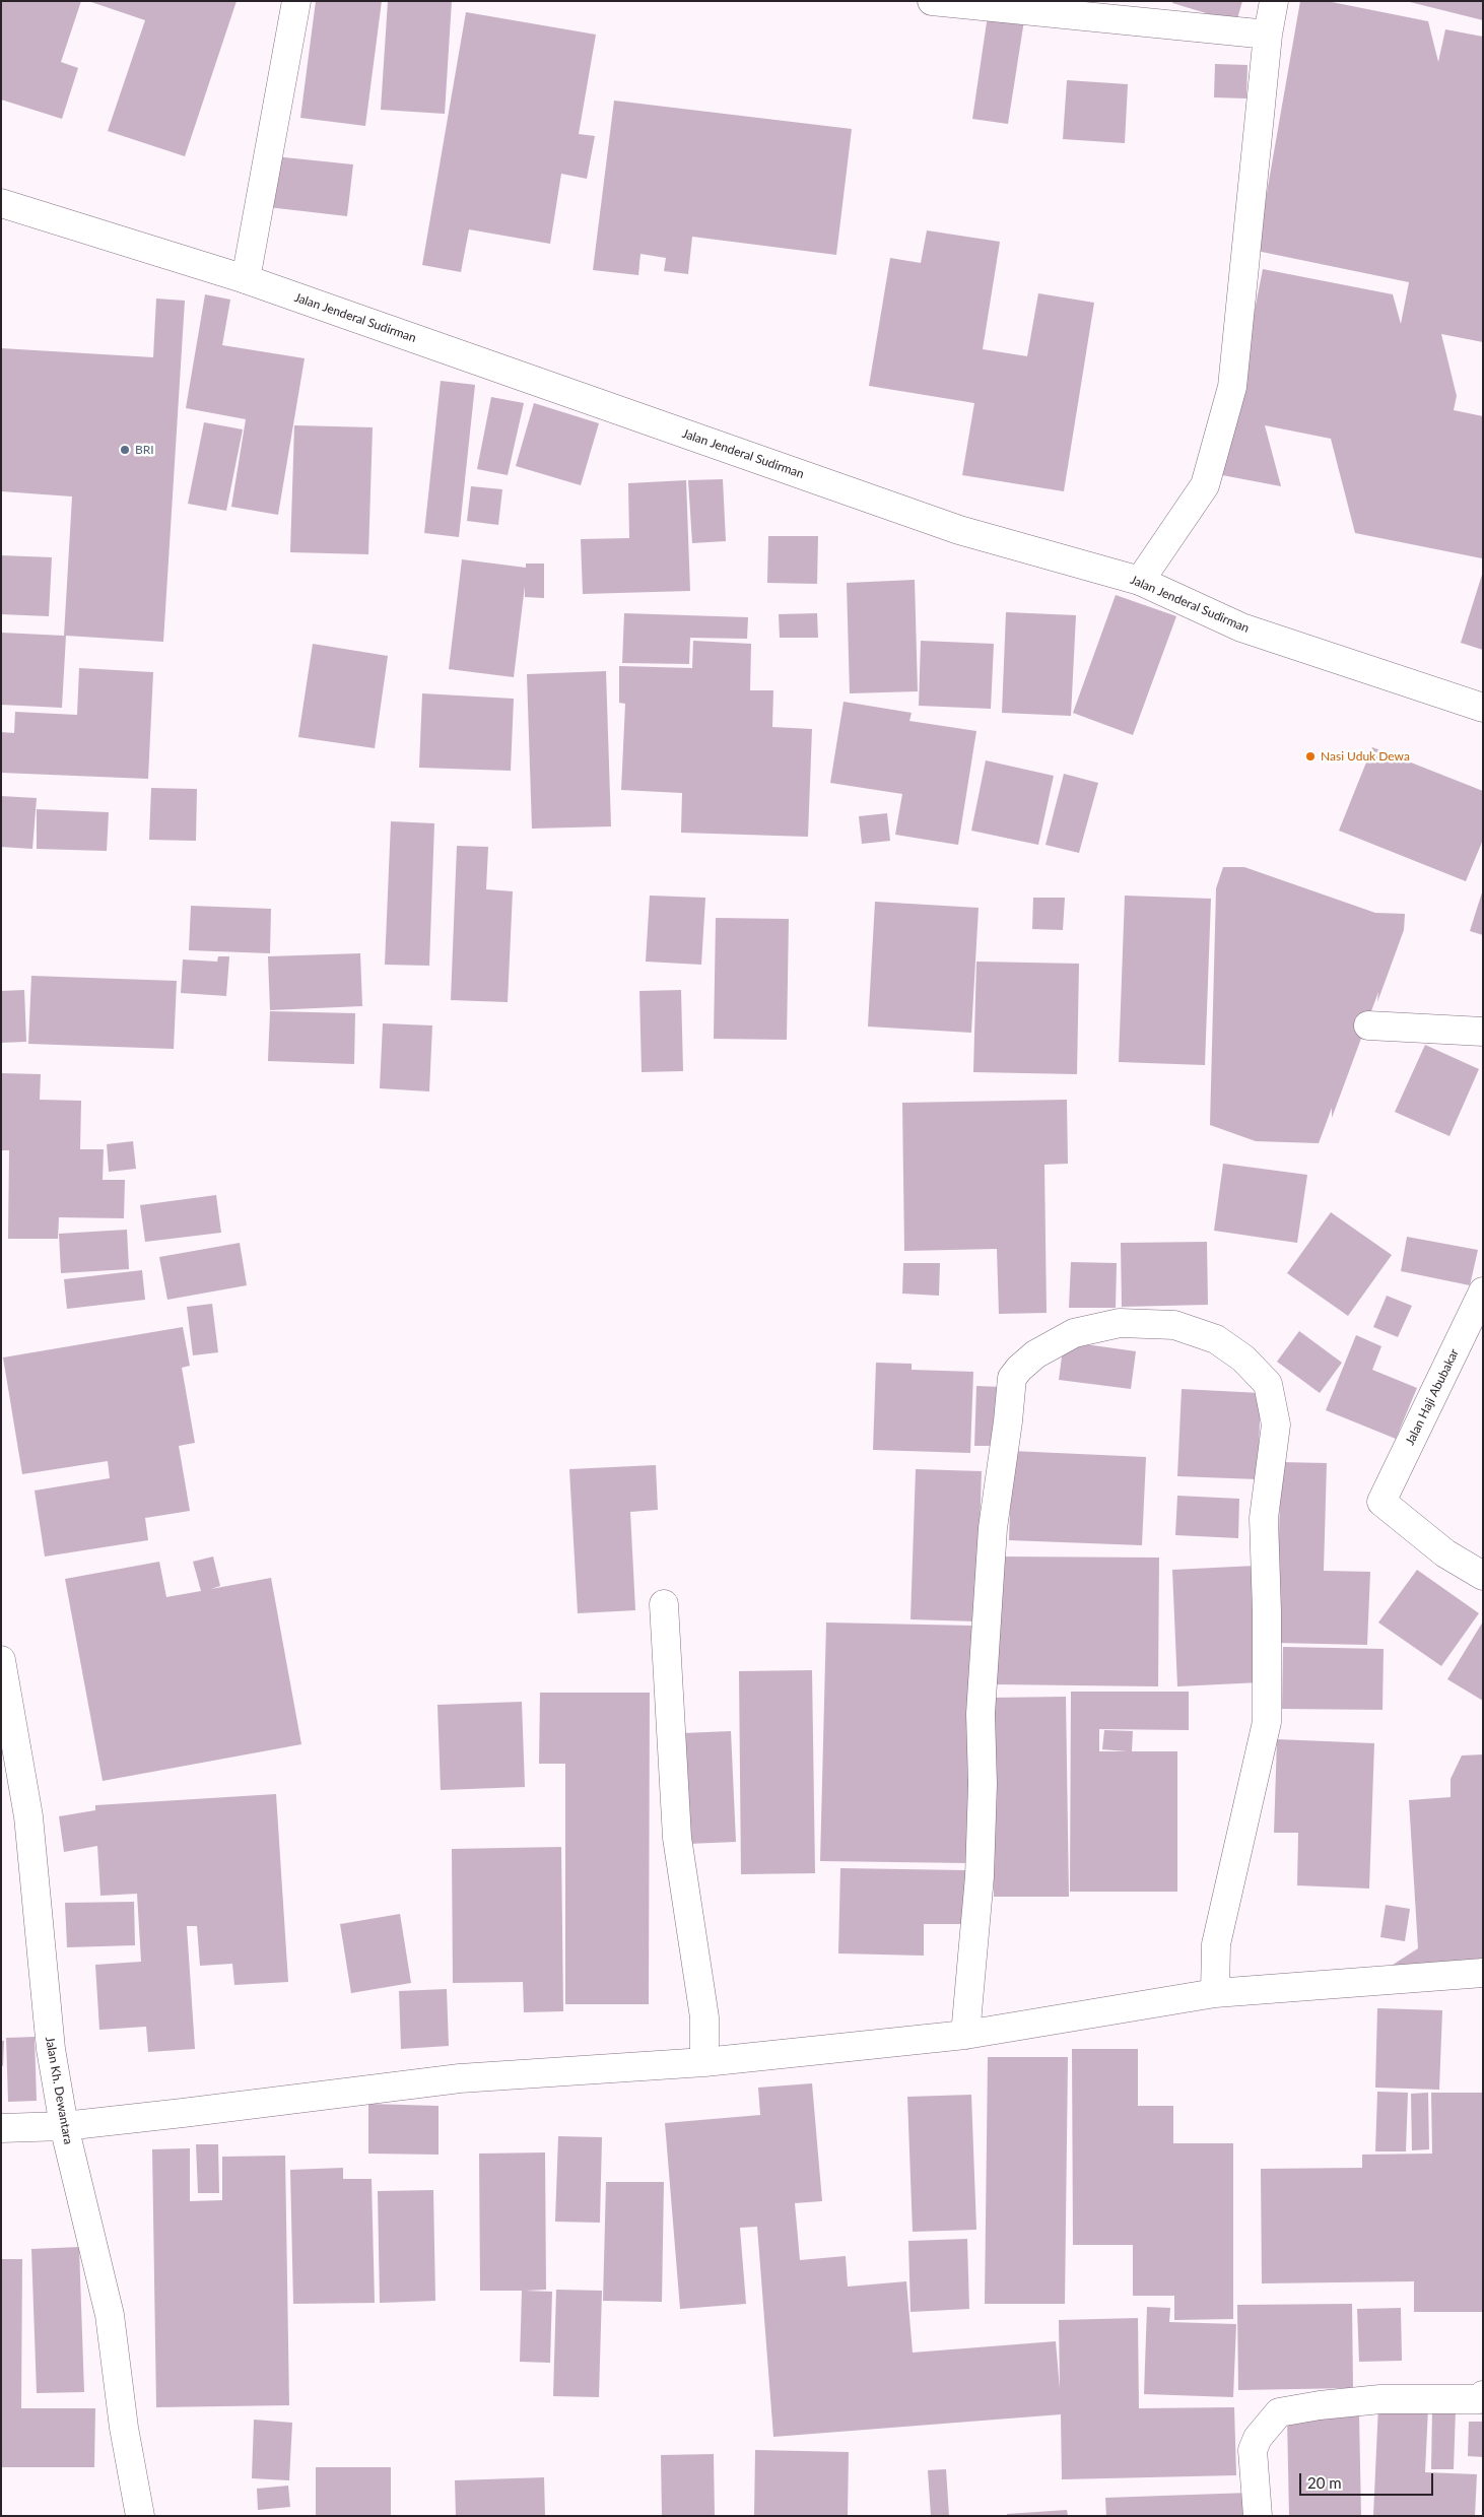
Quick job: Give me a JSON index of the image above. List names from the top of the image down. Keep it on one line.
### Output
{"streets":{"main road":["Jalan Jenderal Sudirman","Jalan Haji Abubakar","Jalan Kh. Dewantara"]},"places":["BRI","Nasi Uduk Dewa"],"scale_bar":"20 m"}
